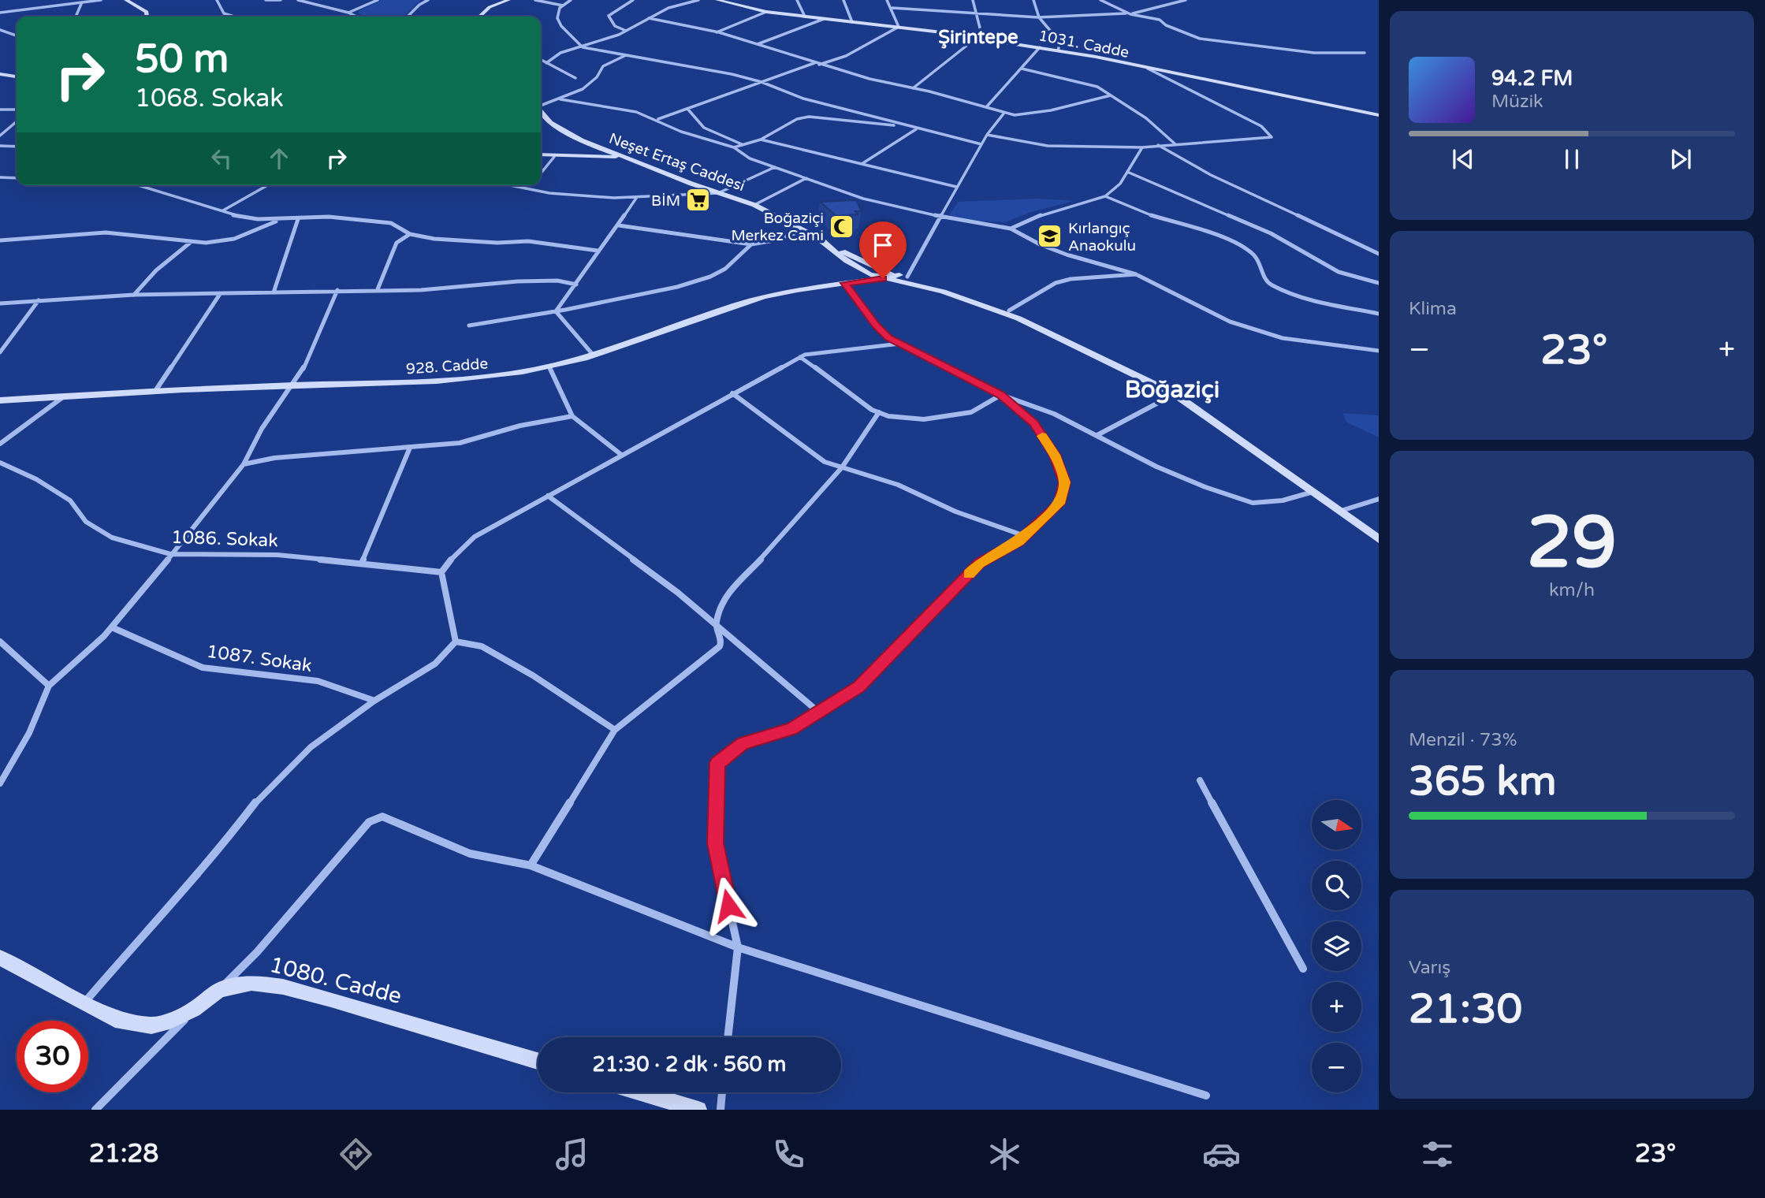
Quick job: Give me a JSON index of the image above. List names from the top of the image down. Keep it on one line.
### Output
{"streets":{"street":["1031. Cadde","Neşet Ertaş Caddesi","928. Cadde","1086. Sokak","1087. Sokak","1080. Cadde"]},"crossings":[["Neşet Ertaş Caddesi","928. Cadde"]],"districts":["Şirintepe","Boğaziçi"],"places":{"supermarket":["BİM"],"mosque":["Boğaziçi Merkez Cami"],"school or university":["Kırlangıç Anaokulu"]},"north":"right","page":{"turn":["50 m","1068. Sokak"],"song":["94.2 FM","Müzik"],"tile":["Klima",["29","km/h"],["Menzil · 73%","365 km"],["Varış","21:30"]],"heat":["−","23°","+"],"map_buttons":["+","−"],"limit":"30","trip":"21:30 · 2 dk · 560 m","tabs":["21:28","23°"]}}
